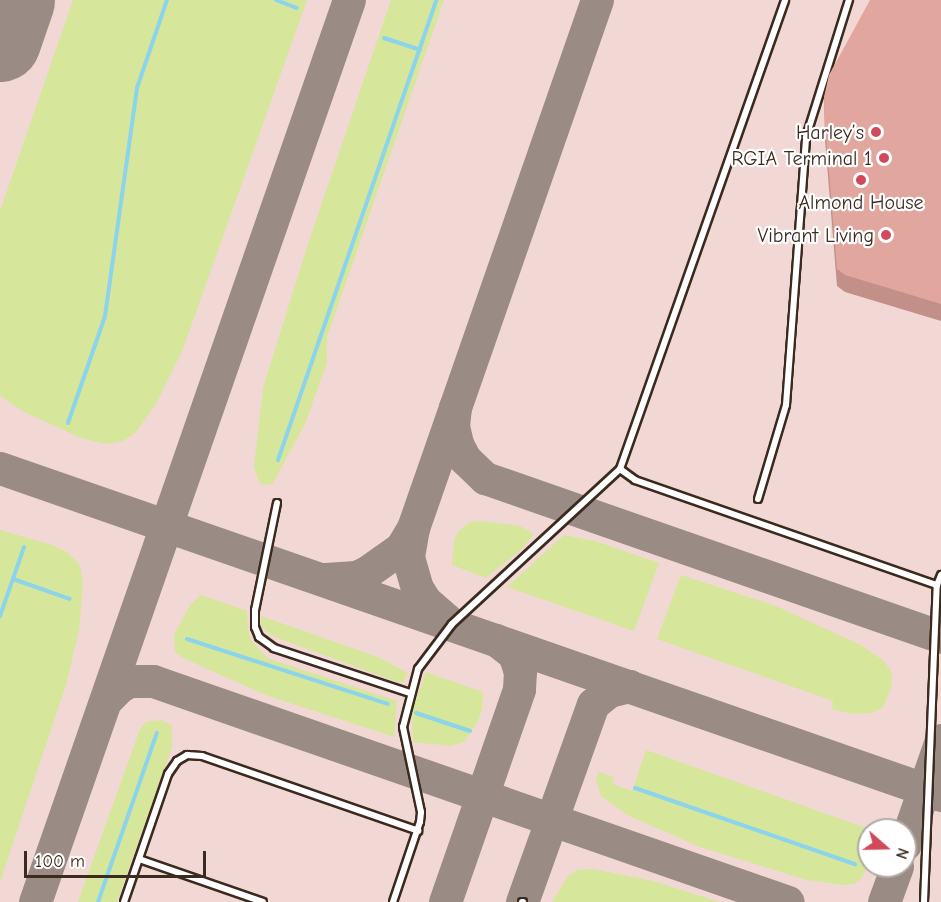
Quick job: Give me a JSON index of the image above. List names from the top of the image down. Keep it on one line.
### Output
{"places":["Harley’s","RGIA Terminal 1","Almond House","Vibrant Living"],"scale_bar":"100 m","north":"right"}
